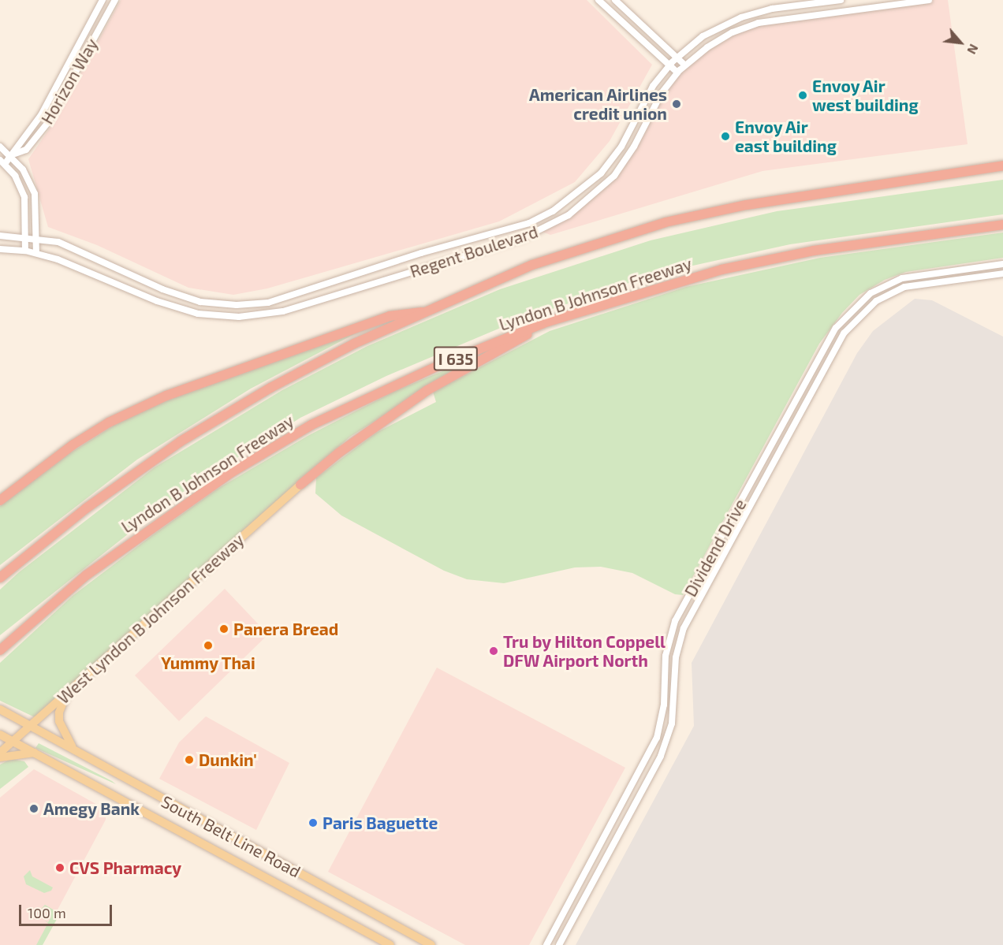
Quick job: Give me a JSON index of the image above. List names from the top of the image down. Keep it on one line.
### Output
{"streets":{"highway":["Lyndon B Johnson Freeway","I 635"],"main road":["West Lyndon B Johnson Freeway","South Belt Line Road"],"street":["Horizon Way","Regent Boulevard","Dividend Drive"]},"crossings":[["West Lyndon B Johnson Freeway","South Belt Line Road"]],"places":["Envoy Air west building","American Airlines credit union","Envoy Air east building","Panera Bread","Yummy Thai","Tru by Hilton Coppell DFW Airport North","Dunkin'","Amegy Bank","Paris Baguette","CVS Pharmacy"],"scale_bar":"100 m","north":"bottom right"}
